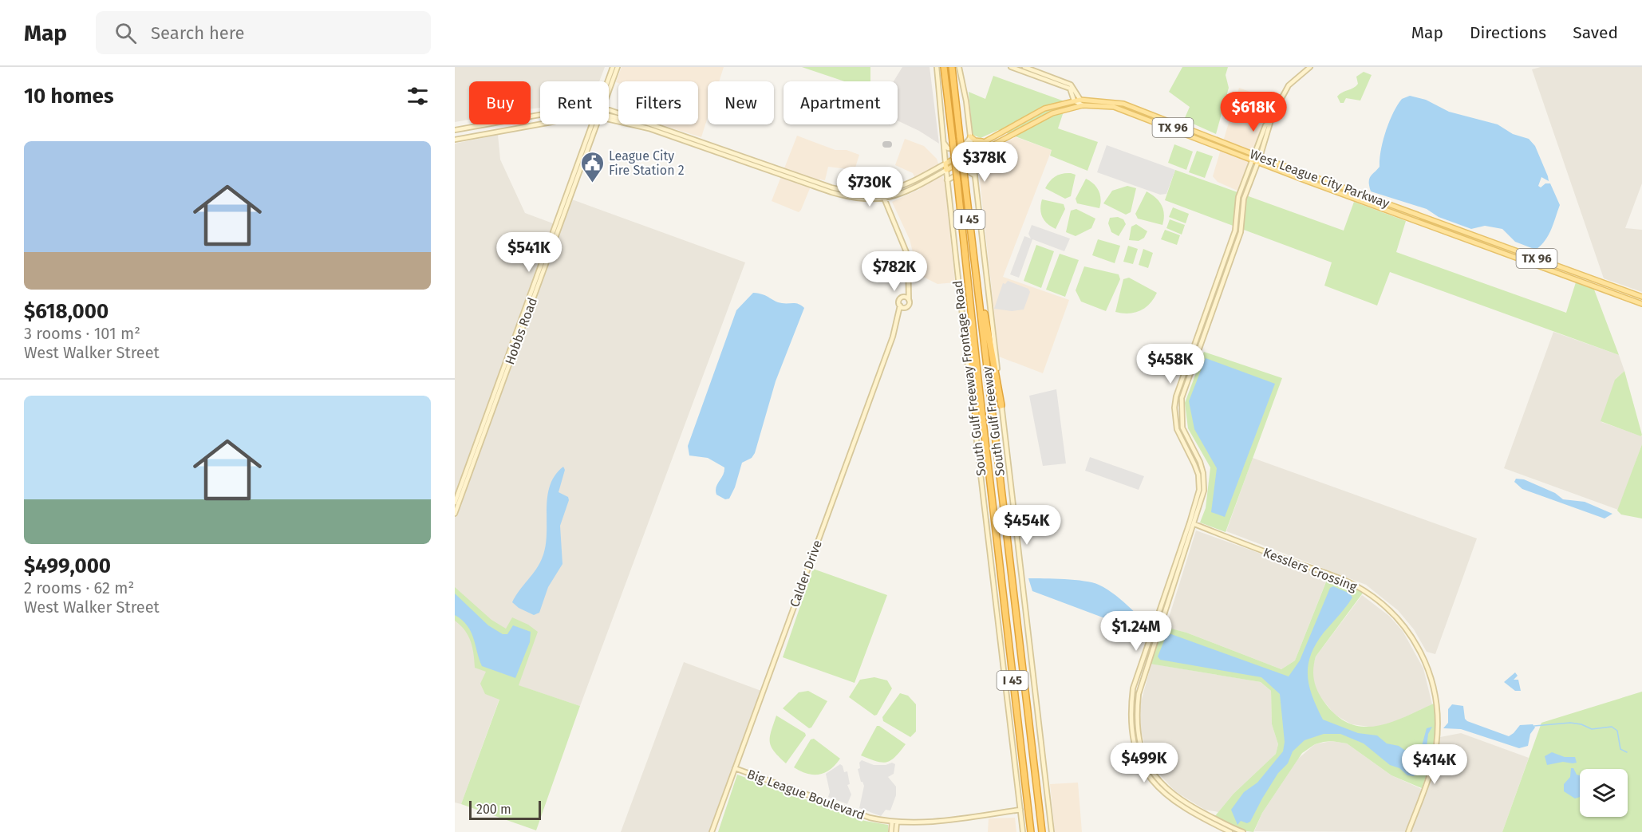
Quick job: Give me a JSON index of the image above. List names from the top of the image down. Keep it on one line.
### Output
{"streets":{"highway":["I 45","South Gulf Freeway"],"main road":["TX 96","West League City Parkway","South Gulf Freeway Frontage Road"],"street":["Hobbs Road","Kesslers Crossing","Calder Drive","Big League Boulevard"]},"crossings":[["West League City Parkway","South Gulf Freeway Frontage Road"],["South Gulf Freeway Frontage Road","Big League Boulevard"],["Calder Drive","Big League Boulevard"]],"places":{"public building":["League City Fire Station 2"]},"scale_bar":"200 m","page":{"header":"Map","search":"Search here","nav":["Map","Directions","Saved"],"heading":"10 homes","chip":["Buy","Rent","Filters","New","Apartment"],"price":["$618K","$378K","$730K","$541K","$782K","$458K","$454K","$1.24M","$499K","$414K"],"list":[{"name":"$618,000","note":"3 rooms · 101 m² · West Walker Street"},{"name":"$499,000","note":"2 rooms · 62 m² · West Walker Street"}],"scale":"200 m"}}
